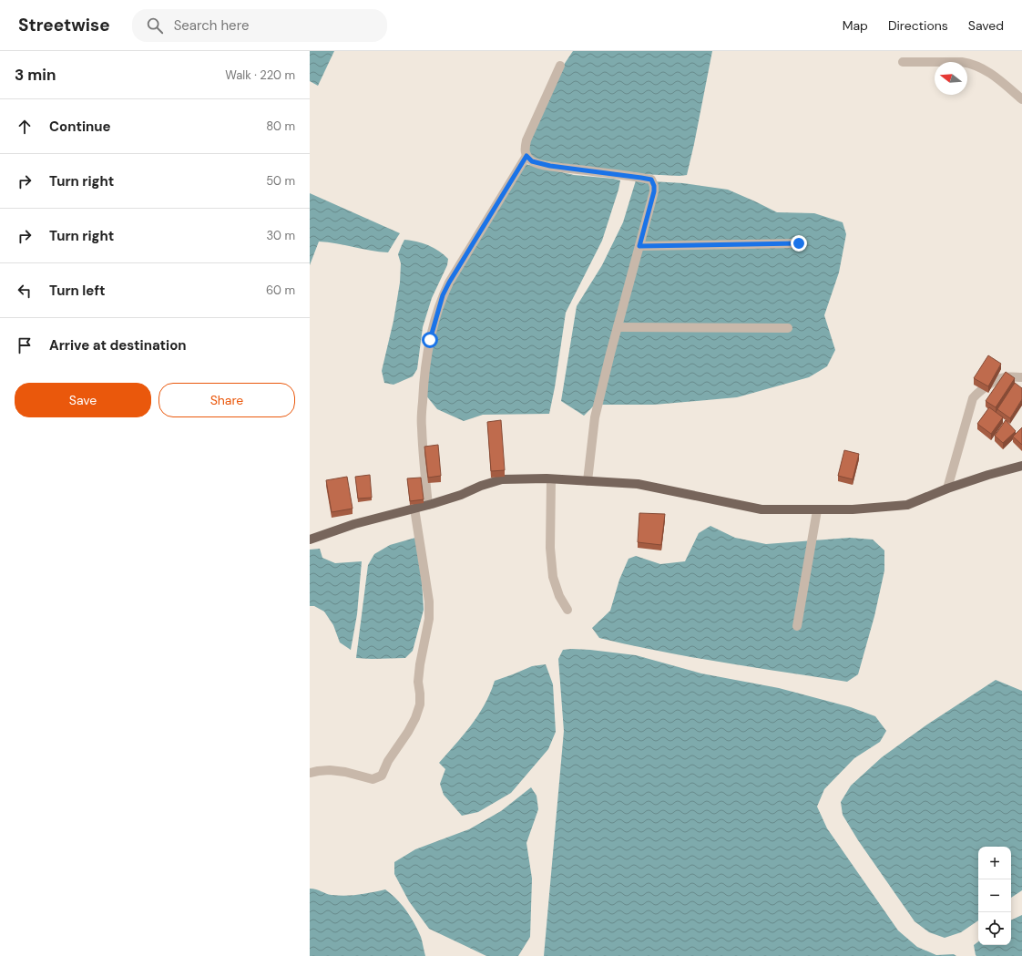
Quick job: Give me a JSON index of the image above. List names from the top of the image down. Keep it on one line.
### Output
{"north":"left","page":{"header":"Streetwise","search":"Search here","nav":["Map","Directions","Saved"],"heading":["3 min","Walk · 220 m"],"list":[["Continue","80 m"],["Turn right","50 m"],["Turn right","30 m"],["Turn left","60 m"],"Arrive at destination"],"buttons":["Save","Share"],"map_buttons":["+","−"]}}
